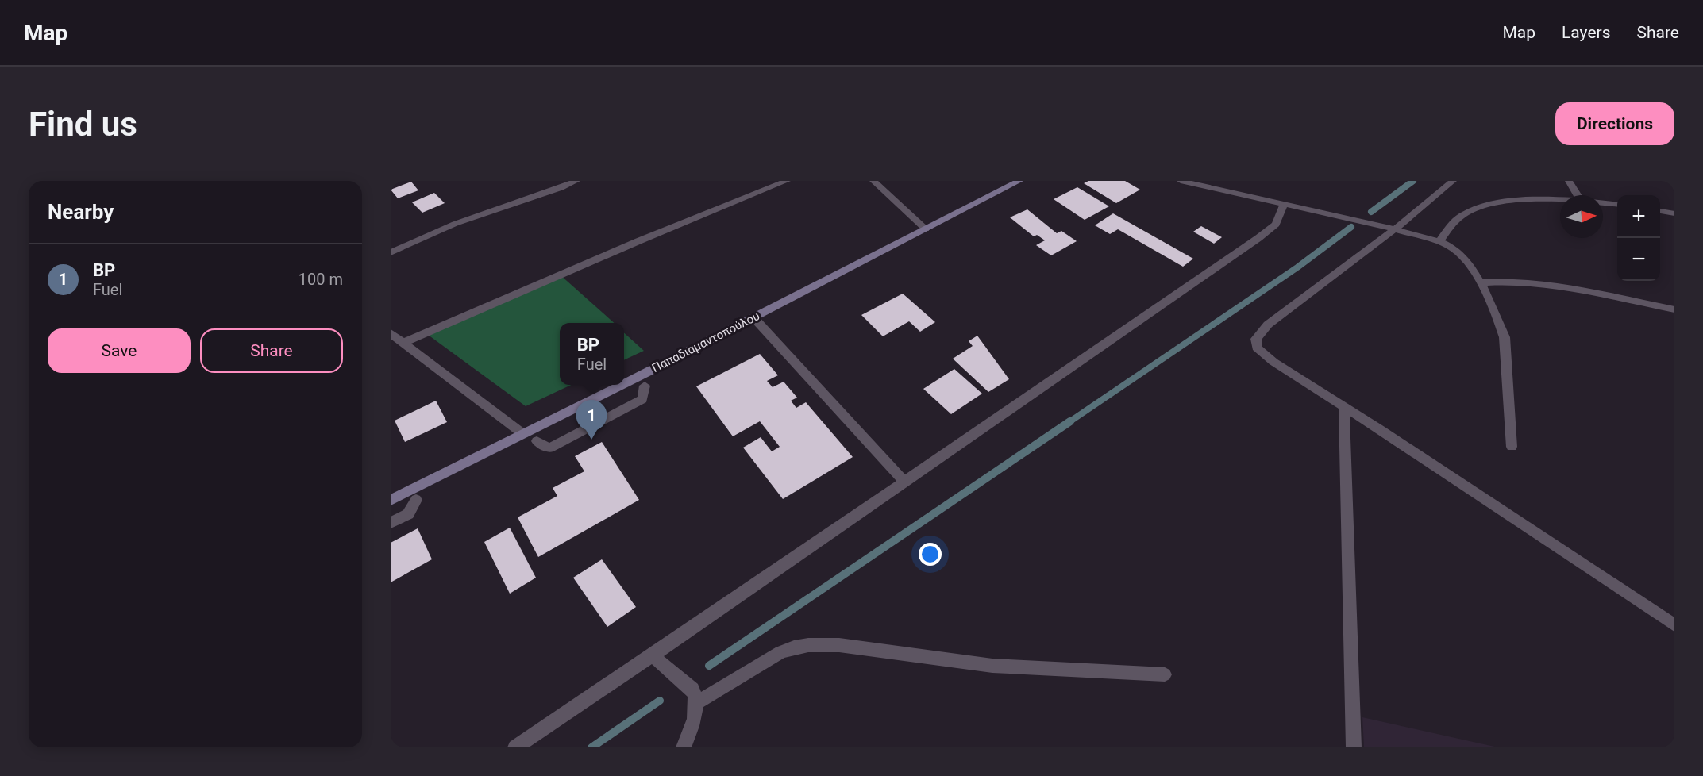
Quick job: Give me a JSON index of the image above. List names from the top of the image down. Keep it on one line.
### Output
{"streets":{"main road":["Παπαδιαμαντοπούλου"]},"north":"right","page":{"header":"Map","nav":["Map","Layers","Share"],"buttons":["Directions",["Save","Share"]],"title":"Find us","heading":"Nearby","map_buttons":["+","−"],"list":[{"mark":"1","name":"BP","note":"Fuel","value":"100 m"}],"popup":["BP","Fuel"],"pins":"1"}}
